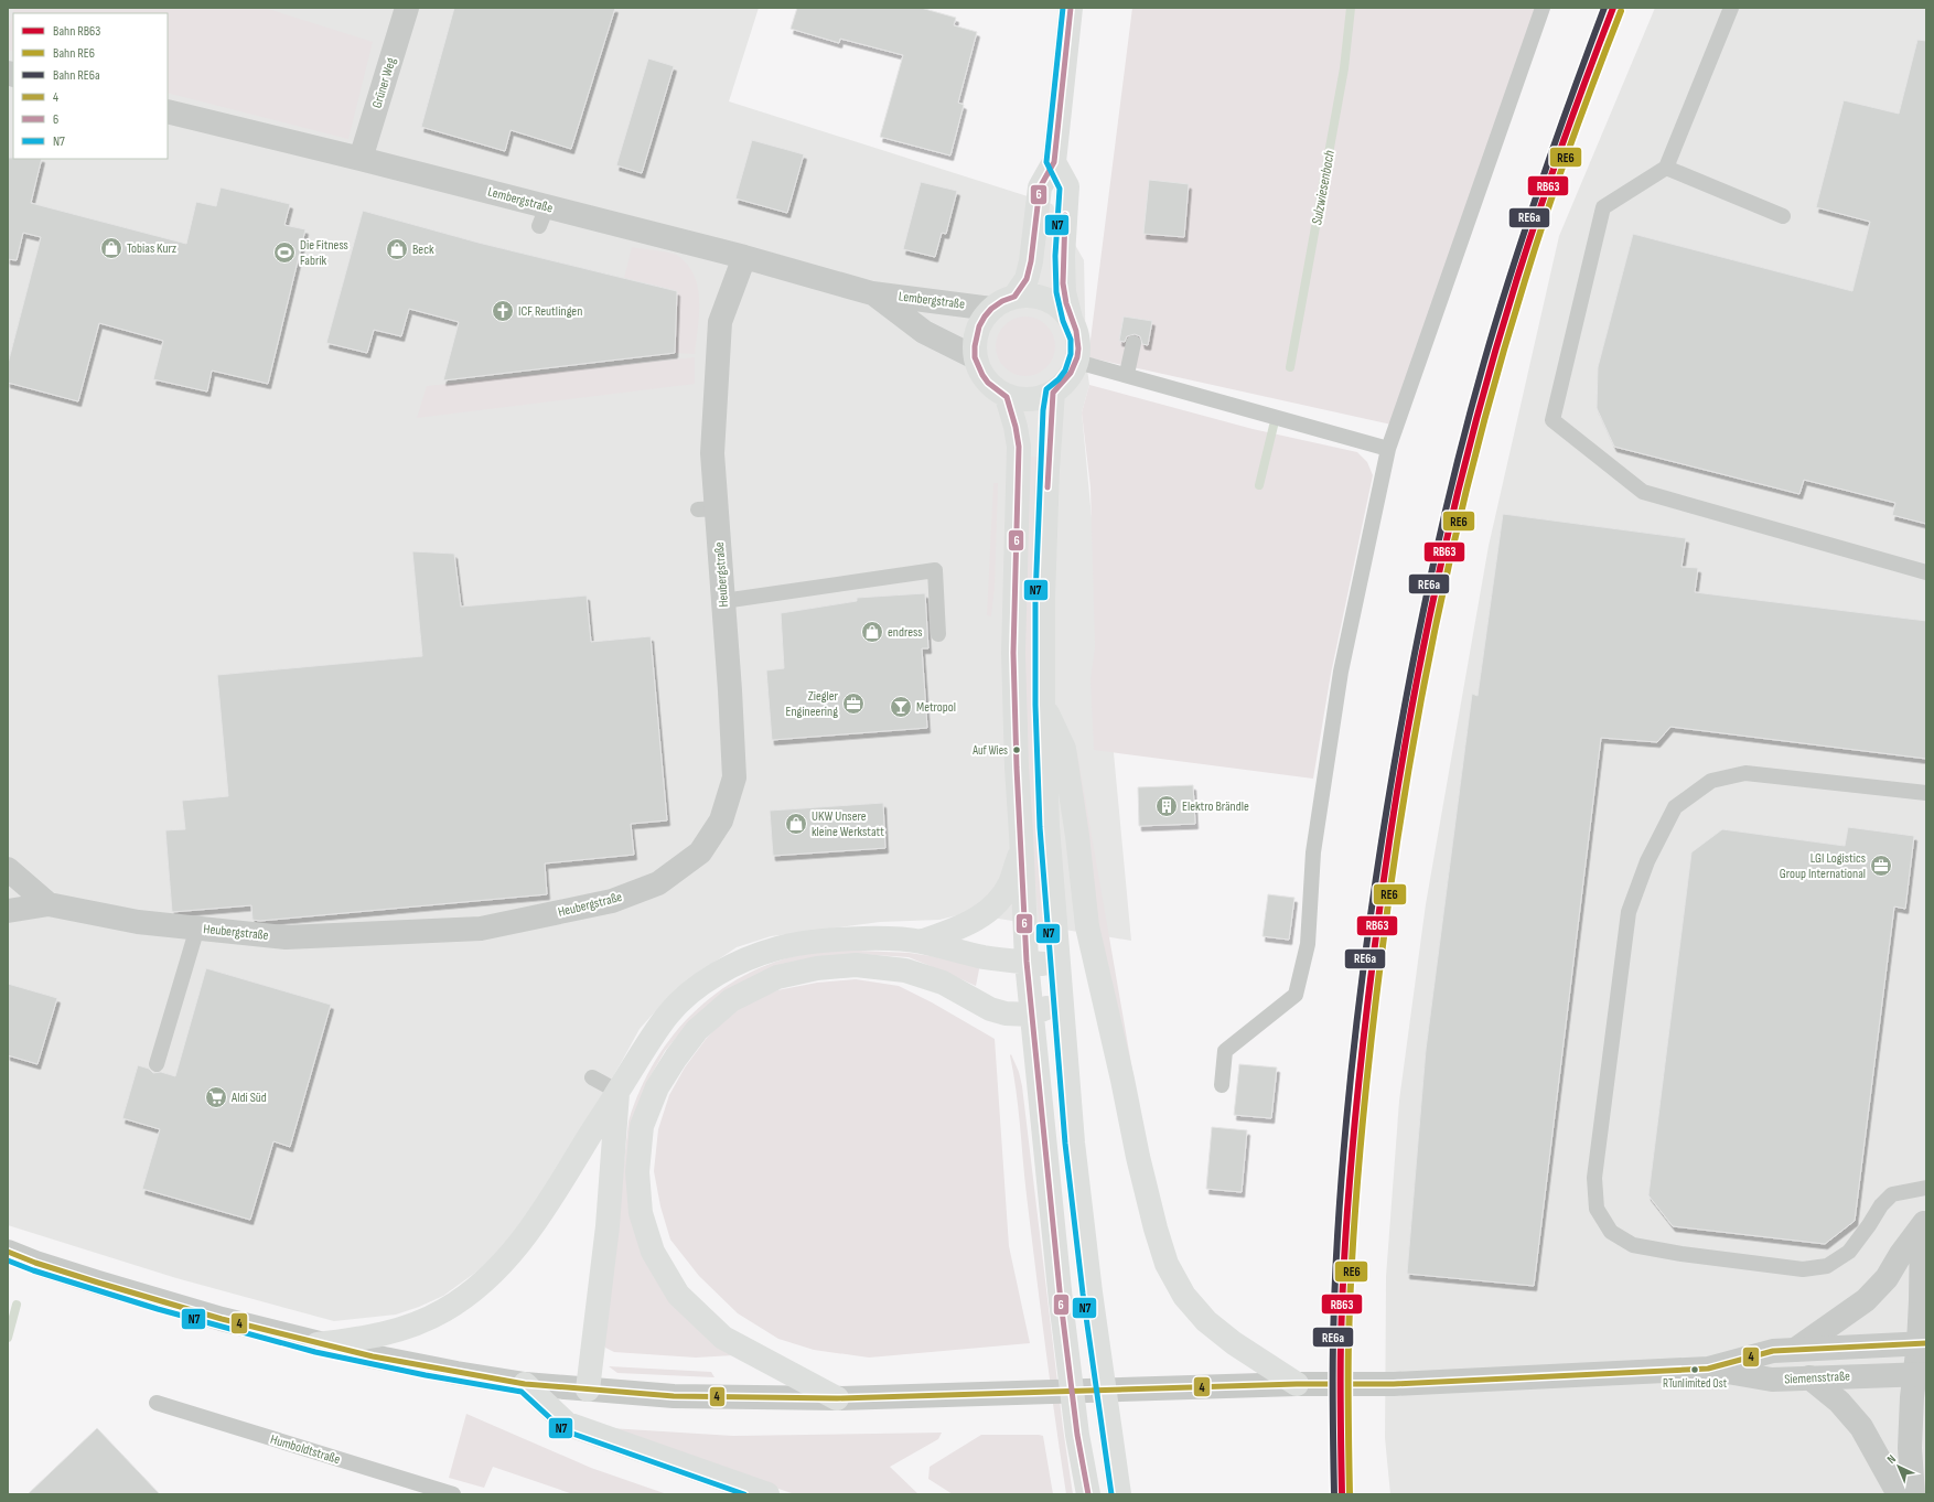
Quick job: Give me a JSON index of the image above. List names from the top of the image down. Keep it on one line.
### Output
{"streets":{"street":["Grüner Weg","Lembergstraße","Heubergstraße","Siemensstraße"],"lane":["Humboldtstraße"]},"crossings":[["Grüner Weg","Lembergstraße"],["Lembergstraße","Heubergstraße"]],"water":["Sulzwiesenbach"],"places":{"shop":["Tobias Kurz","Beck","endress","UKW Unsere kleine Werkstatt"],"sports":["Die Fitness Fabrik"],"church":["ICF Reutlingen"],"office":["Ziegler Engineering","LGI Logistics Group International"],"bar":["Metropol"],"other":["Auf Wies","RTunlimited Ost"],"building":["Elektro Brändle"],"supermarket":["Aldi Süd"]},"lines":["rail line RB63","rail line RE6a","transit line 6","transit line N7","rail line RE6","transit line 4"],"legend":["Bahn RB63","Bahn RE6","Bahn RE6a","4","6","N7"],"north":"top left"}
